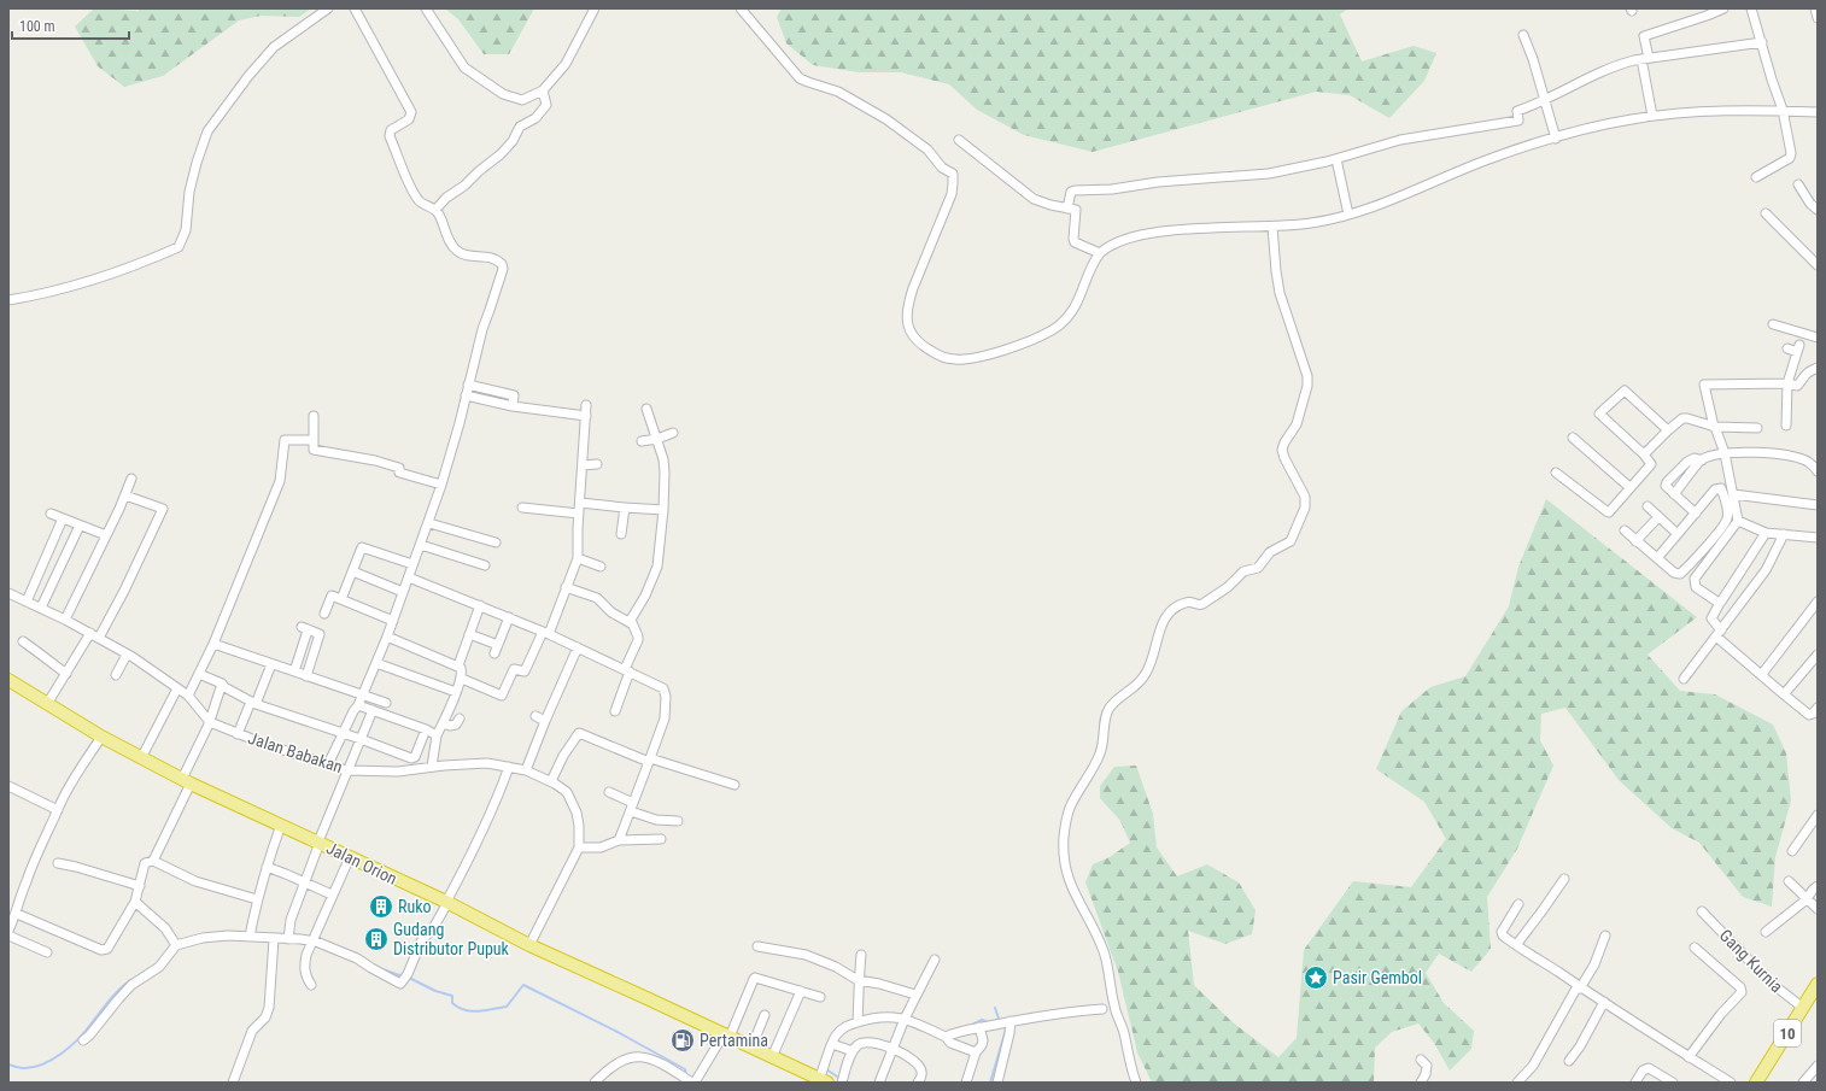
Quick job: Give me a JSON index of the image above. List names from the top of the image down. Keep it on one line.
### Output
{"streets":{"highway":["Jalan Orion","10"],"street":["Jalan Babakan","Gang Kurnia"]},"crossings":[["Jalan Babakan","Jalan Orion"],["Gang Kurnia","10"]],"places":{"building":["Ruko","Gudang Distributor Pupuk"],"place":["Pasir Gembol"],"fuel station":["Pertamina"]},"scale_bar":"100 m"}
